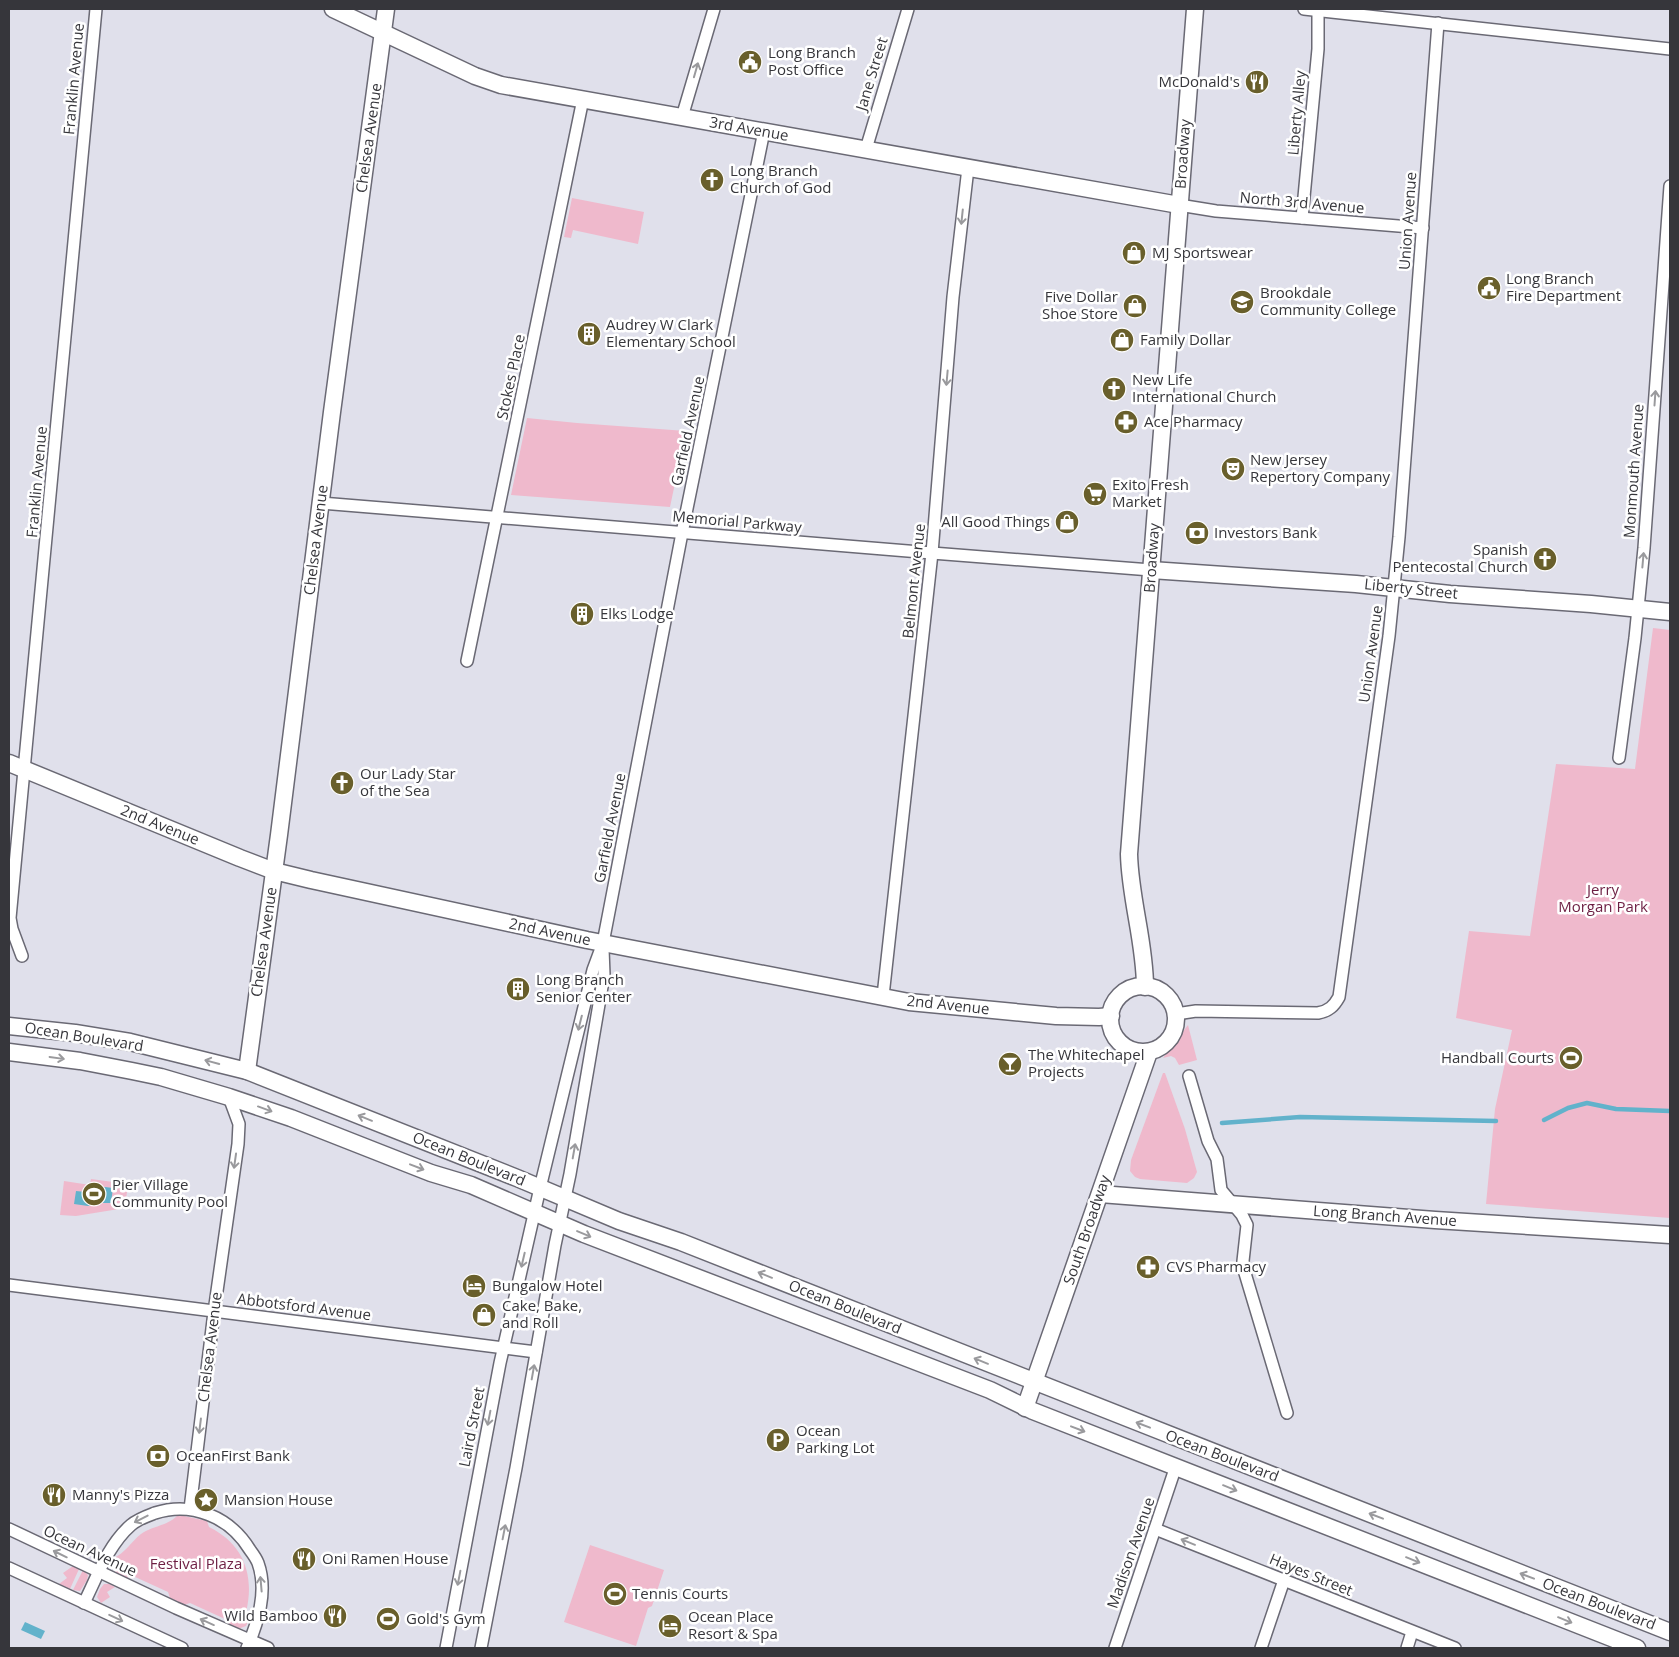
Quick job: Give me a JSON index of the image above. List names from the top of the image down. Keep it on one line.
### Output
{"streets":{"street":["Jane Street","Franklin Avenue","Liberty Alley","3rd Avenue","Chelsea Avenue","Broadway","North 3rd Avenue","Union Avenue","Stokes Place","Garfield Avenue","Monmouth Avenue","Memorial Parkway","Belmont Avenue","Liberty Street","2nd Avenue","Ocean Boulevard","Long Branch Avenue","South Broadway","Abbotsford Avenue","Laird Street","Ocean Avenue","Madison Avenue","Hayes Street"]},"crossings":[["Jane Street","3rd Avenue"],["Franklin Avenue","2nd Avenue"],["Liberty Alley","North 3rd Avenue"],["3rd Avenue","Chelsea Avenue"],["3rd Avenue","Broadway"],["3rd Avenue","North 3rd Avenue"],["3rd Avenue","Stokes Place"],["3rd Avenue","Garfield Avenue"],["3rd Avenue","Belmont Avenue"],["Chelsea Avenue","Memorial Parkway"],["Chelsea Avenue","2nd Avenue"],["Chelsea Avenue","Ocean Boulevard"],["Chelsea Avenue","Abbotsford Avenue"],["Broadway","North 3rd Avenue"],["Broadway","Union Avenue"],["Broadway","Memorial Parkway"],["Broadway","Liberty Street"],["Broadway","2nd Avenue"],["Broadway","South Broadway"],["North 3rd Avenue","Union Avenue"],["Union Avenue","Liberty Street"],["Union Avenue","2nd Avenue"],["Union Avenue","South Broadway"],["Stokes Place","Memorial Parkway"],["Garfield Avenue","Memorial Parkway"],["Garfield Avenue","2nd Avenue"],["Garfield Avenue","Ocean Boulevard"],["Garfield Avenue","Laird Street"],["Monmouth Avenue","Liberty Street"],["Memorial Parkway","Belmont Avenue"],["Memorial Parkway","Liberty Street"],["Belmont Avenue","2nd Avenue"],["2nd Avenue","South Broadway"],["Ocean Boulevard","South Broadway"],["Ocean Boulevard","Laird Street"],["Ocean Boulevard","Madison Avenue"],["Long Branch Avenue","South Broadway"],["Abbotsford Avenue","Laird Street"],["Madison Avenue","Hayes Street"]],"one_way":["Monmouth Avenue","Belmont Avenue","Hayes Street"],"parks":["Jerry Morgan Park","Festival Plaza"],"places":{"public building":["Long Branch Post Office","Long Branch Fire Department"],"restaurant":["McDonald's","Manny's Pizza","Oni Ramen House","Wild Bamboo"],"church":["Long Branch Church of God","New Life International Church","Spanish Pentecostal Church","Our Lady Star of the Sea"],"shop":["MJ Sportswear","Five Dollar Shoe Store","Family Dollar","All Good Things","Cake, Bake, and Roll"],"school or university":["Brookdale Community College"],"building":["Audrey W Clark Elementary School","Elks Lodge","Long Branch Senior Center"],"pharmacy":["Ace Pharmacy","CVS Pharmacy"],"theatre":["New Jersey Repertory Company"],"supermarket":["Exito Fresh Market"],"bank":["Investors Bank","OceanFirst Bank"],"sports":["Handball Courts","Pier Village Community Pool","Tennis Courts","Gold's Gym"],"bar":["The Whitechapel Projects"],"hotel":["Bungalow Hotel","Ocean Place Resort & Spa"],"parking":["Ocean Parking Lot"],"place":["Mansion House"]}}
